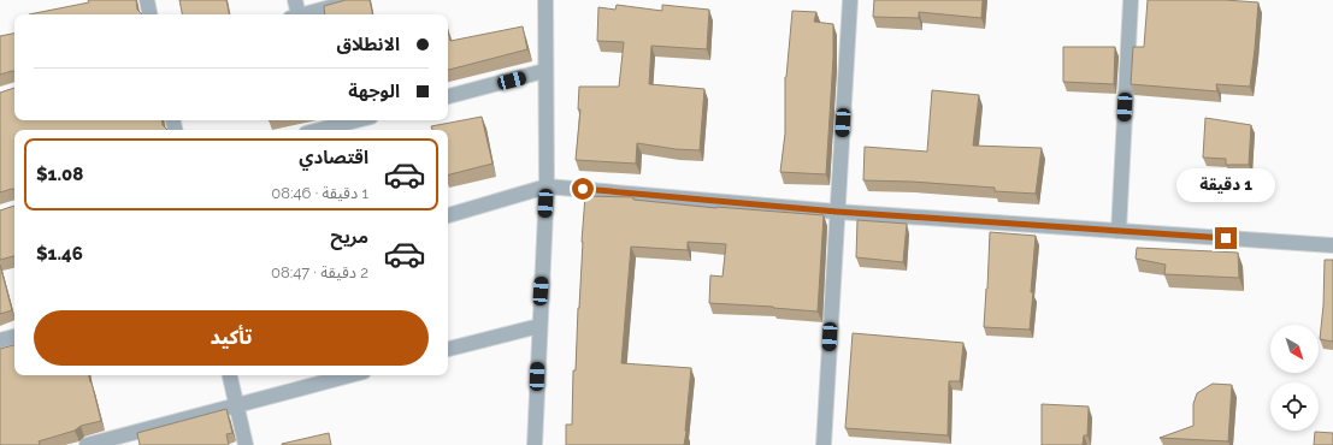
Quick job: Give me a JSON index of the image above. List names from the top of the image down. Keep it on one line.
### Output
{"north":"bottom right","page":{"banner":["الانطلاق","الوجهة"],"list":[{"name":"اقتصادي","note":"1 دقيقة · 08:46","value":"$1.08"},{"name":"مريح","note":"2 دقيقة · 08:47","value":"$1.46"}],"bubble":"1 دقيقة","buttons":"تأكيد"}}
